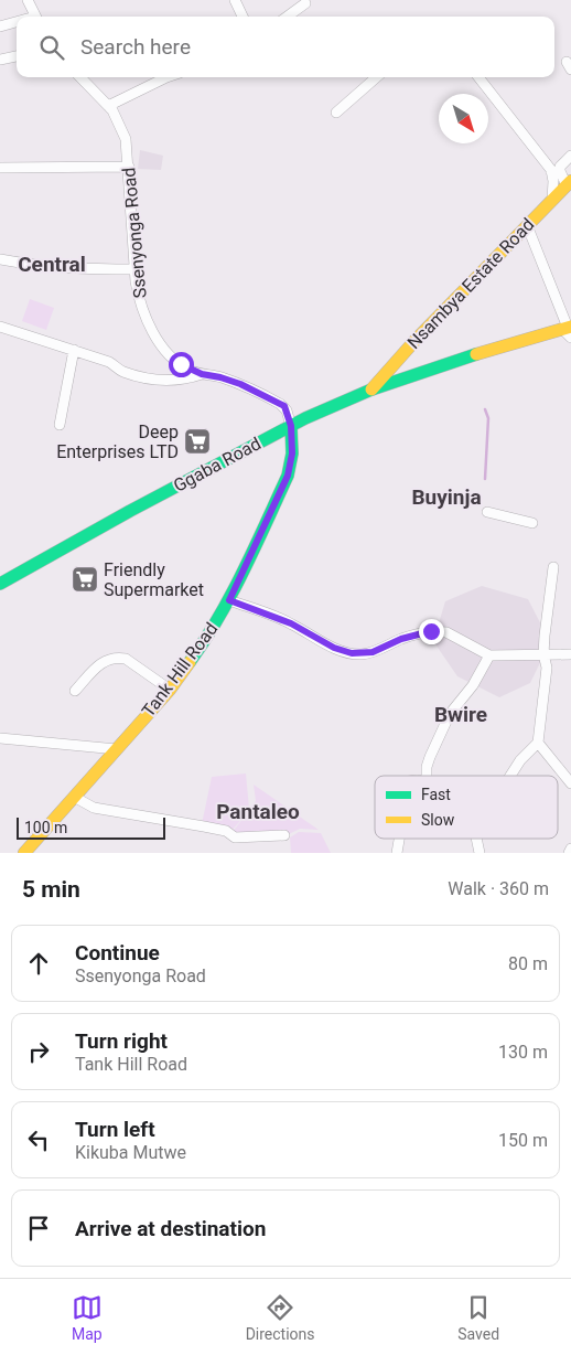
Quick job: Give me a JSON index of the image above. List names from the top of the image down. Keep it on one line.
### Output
{"streets":{"street":["Ssenyonga Road","Nsambya Estate Road","Ggaba Road","Tank Hill Road"]},"crossings":[["Ssenyonga Road","Ggaba Road"],["Ssenyonga Road","Tank Hill Road"],["Nsambya Estate Road","Ggaba Road"],["Ggaba Road","Tank Hill Road"]],"districts":["Central","Buyinja","Bwire","Pantaleo"],"places":{"supermarket":["Deep Enterprises LTD","Friendly Supermarket"]},"legend":["Fast","Slow"],"scale_bar":"100 m","north":"bottom right","page":{"search":"Search here","scale":"100 m","heading":["5 min","Walk · 360 m"],"list":[["Continue","Ssenyonga Road","80 m"],["Turn right","Tank Hill Road","130 m"],["Turn left","Kikuba Mutwe","150 m"],"Arrive at destination"],"nav":["Map","Directions","Saved"]}}
